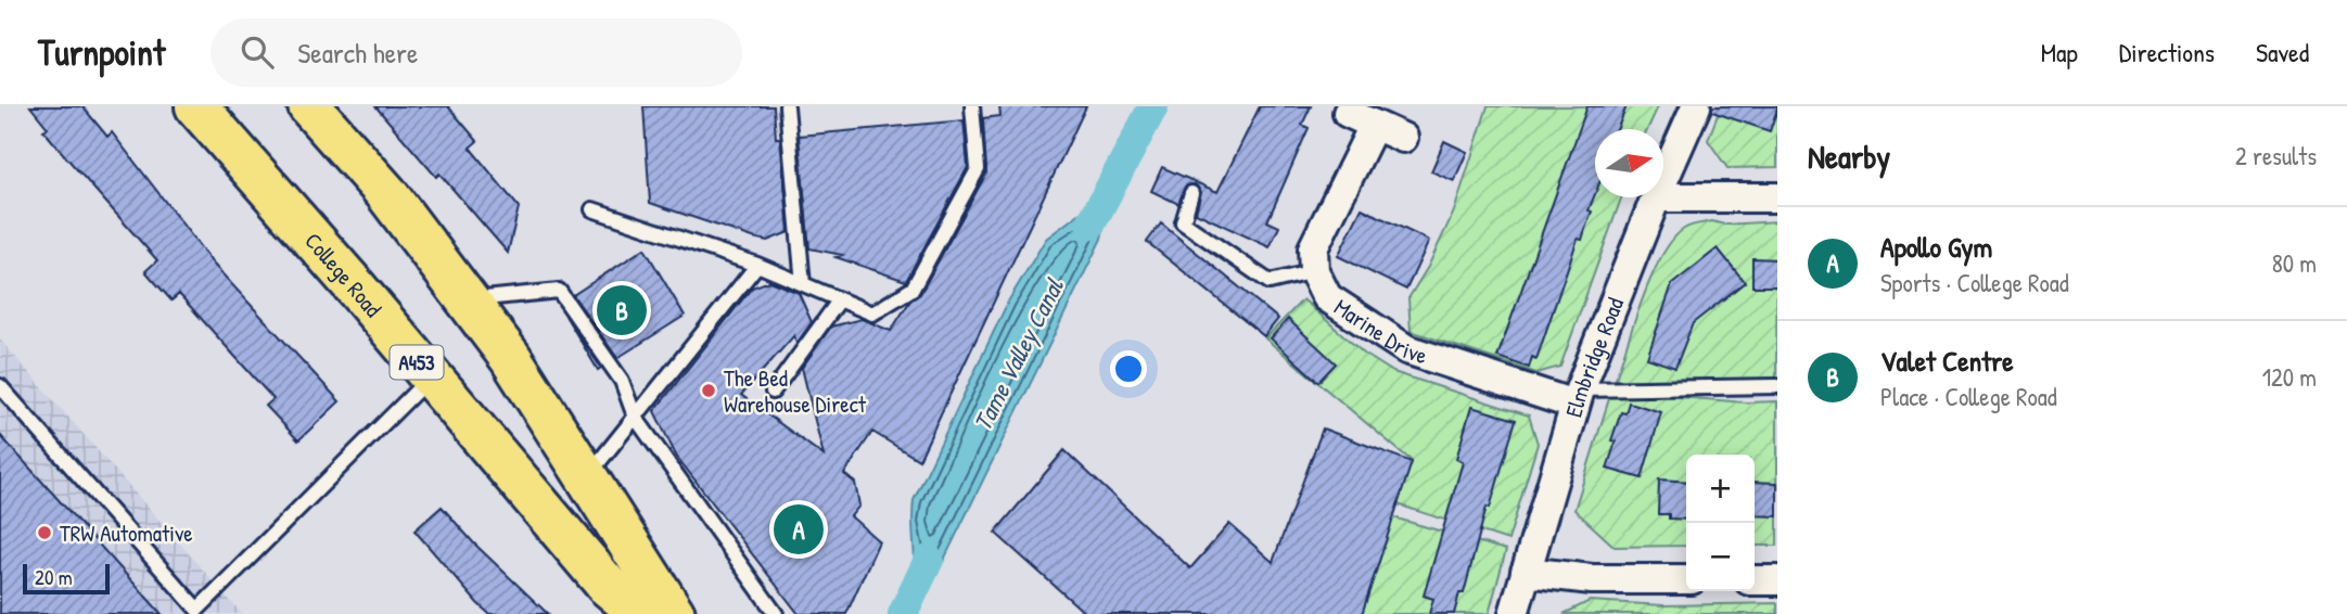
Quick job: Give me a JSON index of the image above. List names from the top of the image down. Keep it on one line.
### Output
{"streets":{"main road":["College Road","A453"],"street":["Marine Drive","Elmbridge Road"]},"crossings":[["Marine Drive","Elmbridge Road"]],"water":["Tame Valley Canal"],"places":["The Bed Warehouse Direct","TRW Automative"],"scale_bar":"20 m","north":"right","page":{"header":"Turnpoint","search":"Search here","nav":["Map","Directions","Saved"],"heading":["Nearby","2 results"],"list":[{"mark":"A","name":"Apollo Gym","note":"Sports · College Road","value":"80 m"},{"mark":"B","name":"Valet Centre","note":"Place · College Road","value":"120 m"}],"pins":["B","A"],"map_buttons":["+","−"],"scale":"20 m"}}
